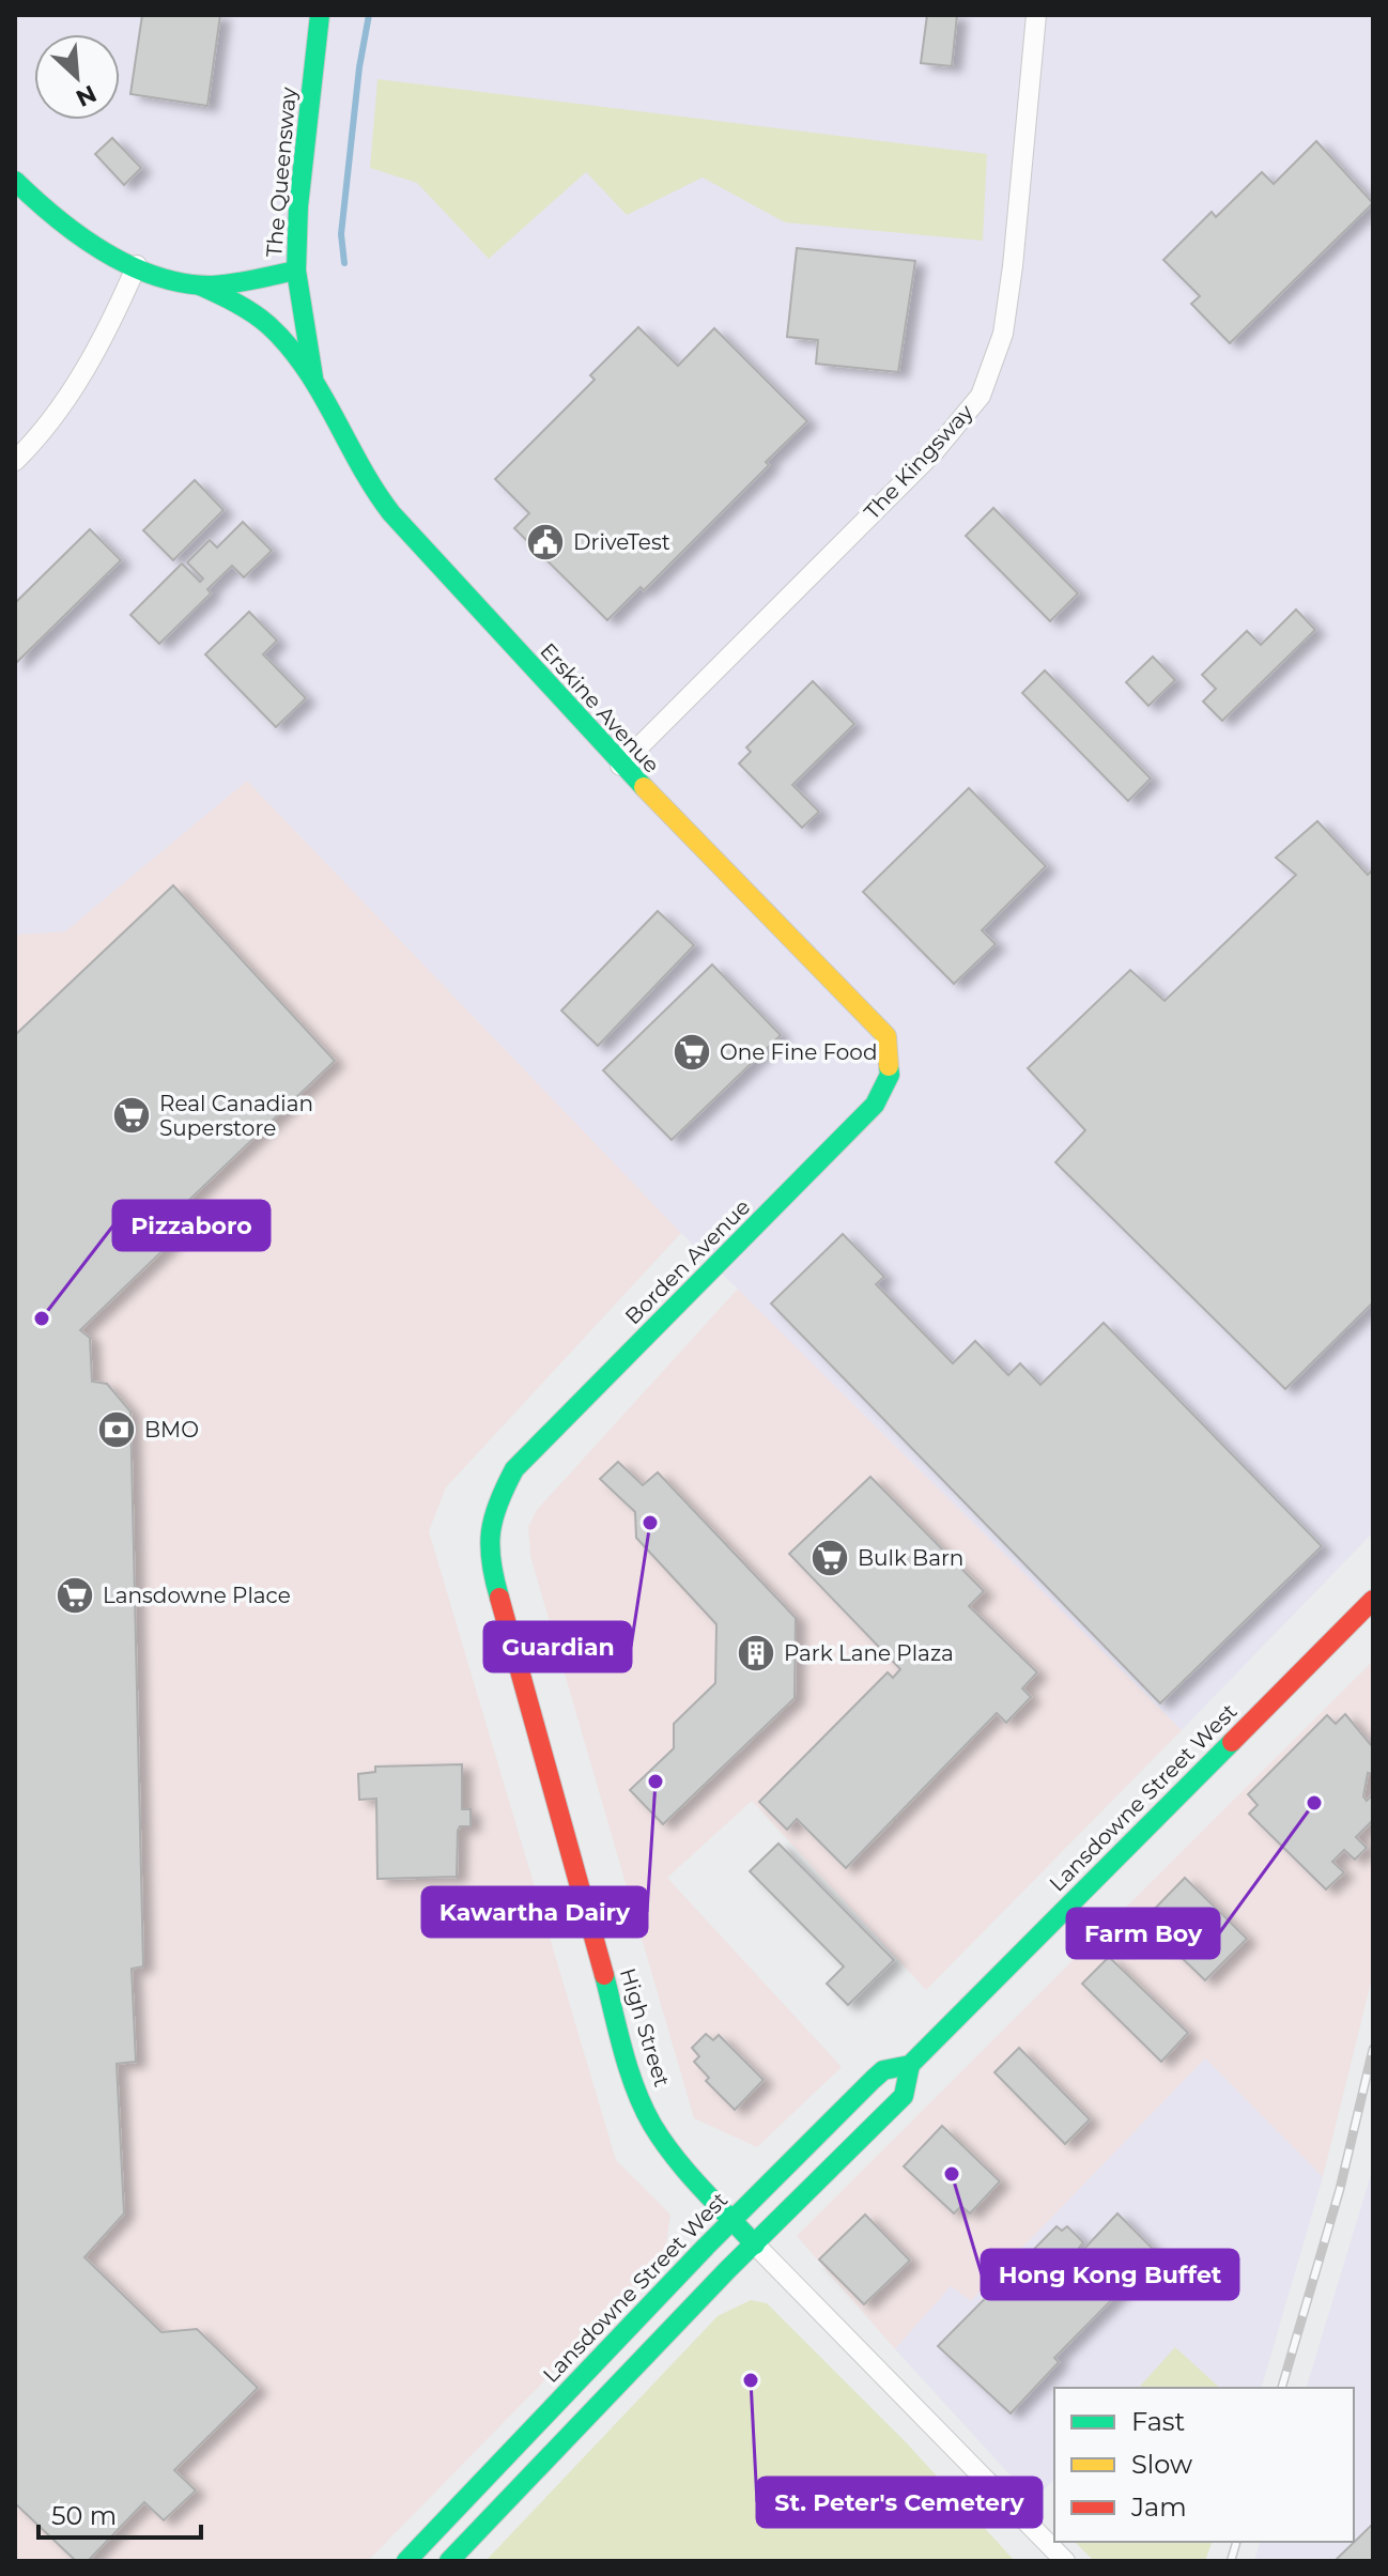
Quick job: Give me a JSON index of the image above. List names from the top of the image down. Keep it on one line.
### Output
{"streets":{"street":["The Queensway","The Kingsway","Erskine Avenue","Borden Avenue","Lansdowne Street West","High Street"]},"crossings":[["The Queensway","Erskine Avenue"],["The Kingsway","Erskine Avenue"],["Erskine Avenue","Borden Avenue"],["Borden Avenue","High Street"],["Lansdowne Street West","High Street"]],"places":{"public building":["DriveTest"],"supermarket":["One Fine Food","Real Canadian Superstore","Bulk Barn","Lansdowne Place"],"other":["Pizzaboro","Guardian","Kawartha Dairy","Farm Boy","Hong Kong Buffet","St. Peter's Cemetery"],"bank":["BMO"],"building":["Park Lane Plaza"]},"legend":["Fast","Slow","Jam"],"scale_bar":"50 m","north":"bottom right"}
